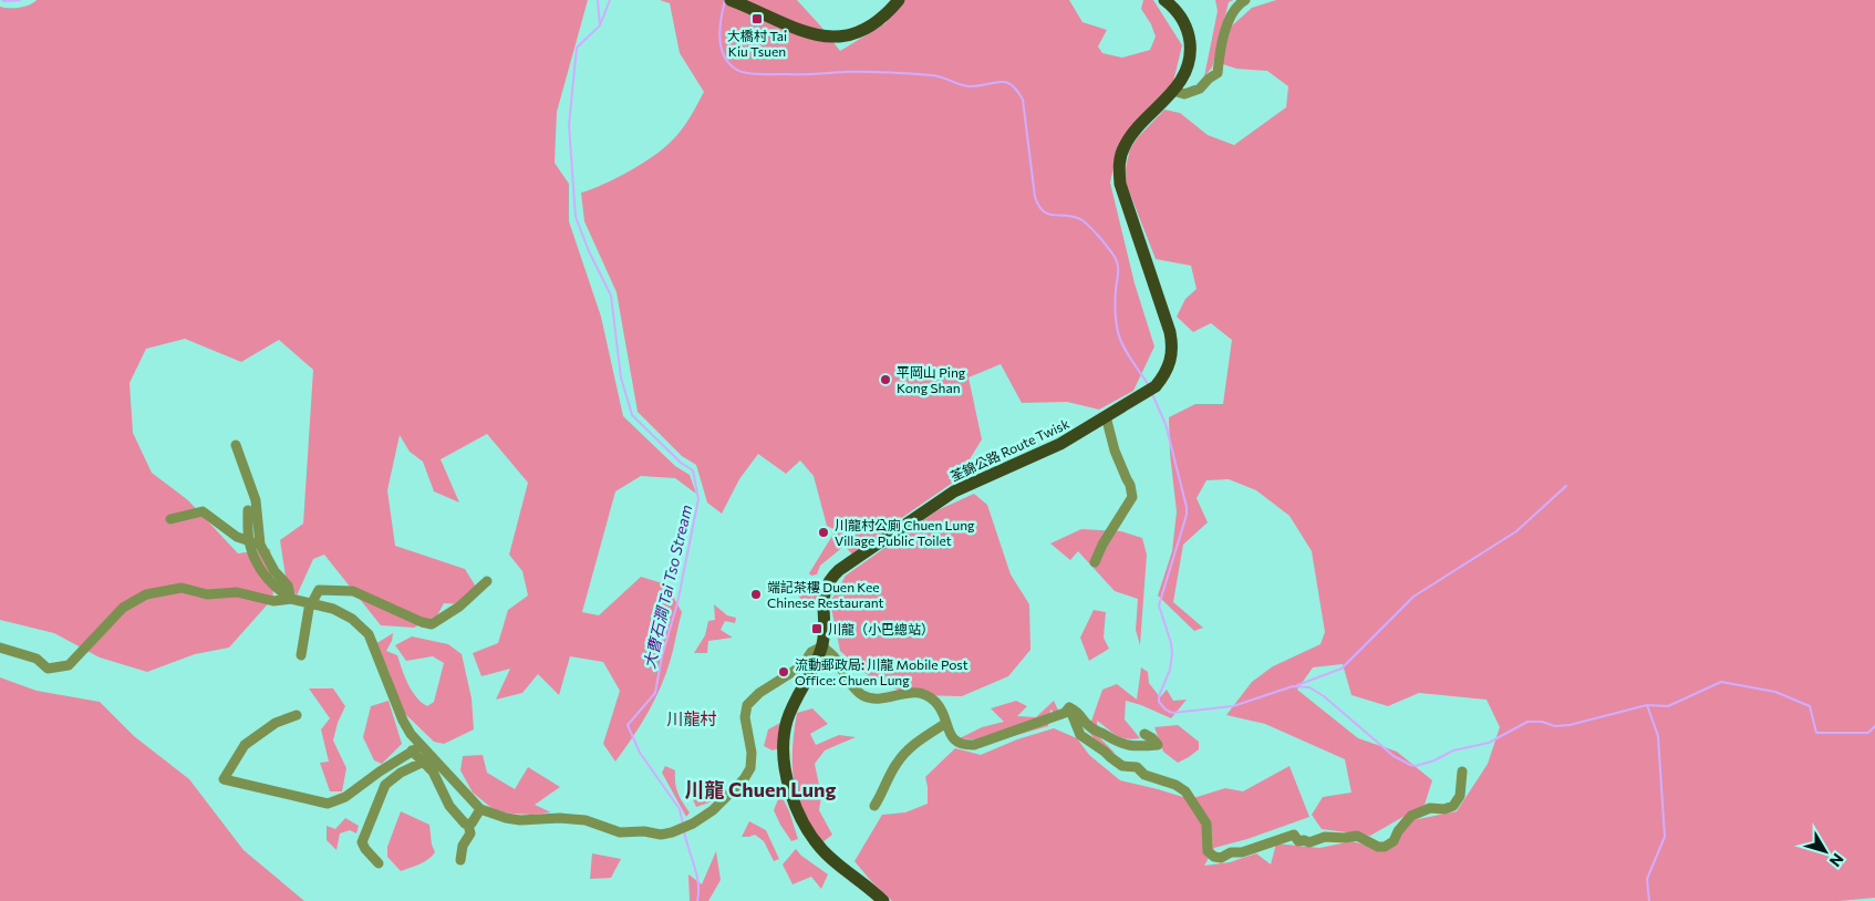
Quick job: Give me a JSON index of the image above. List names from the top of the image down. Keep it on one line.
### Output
{"streets":{"main road":["荃錦公路 Route Twisk"]},"districts":["川龍村","川龍 Chuen Lung"],"water":["大曹石澗 Tai Tso Stream"],"places":{"transit":["大橋村 Tai Kiu Tsuen","川龍（小巴總站）"],"other":["平岡山 Ping Kong Shan","川龍村公廁 Chuen Lung Village Public Toilet","端記茶樓 Duen Kee Chinese Restaurant","流動郵政局: 川龍 Mobile Post Office: Chuen Lung"]},"north":"bottom right"}
